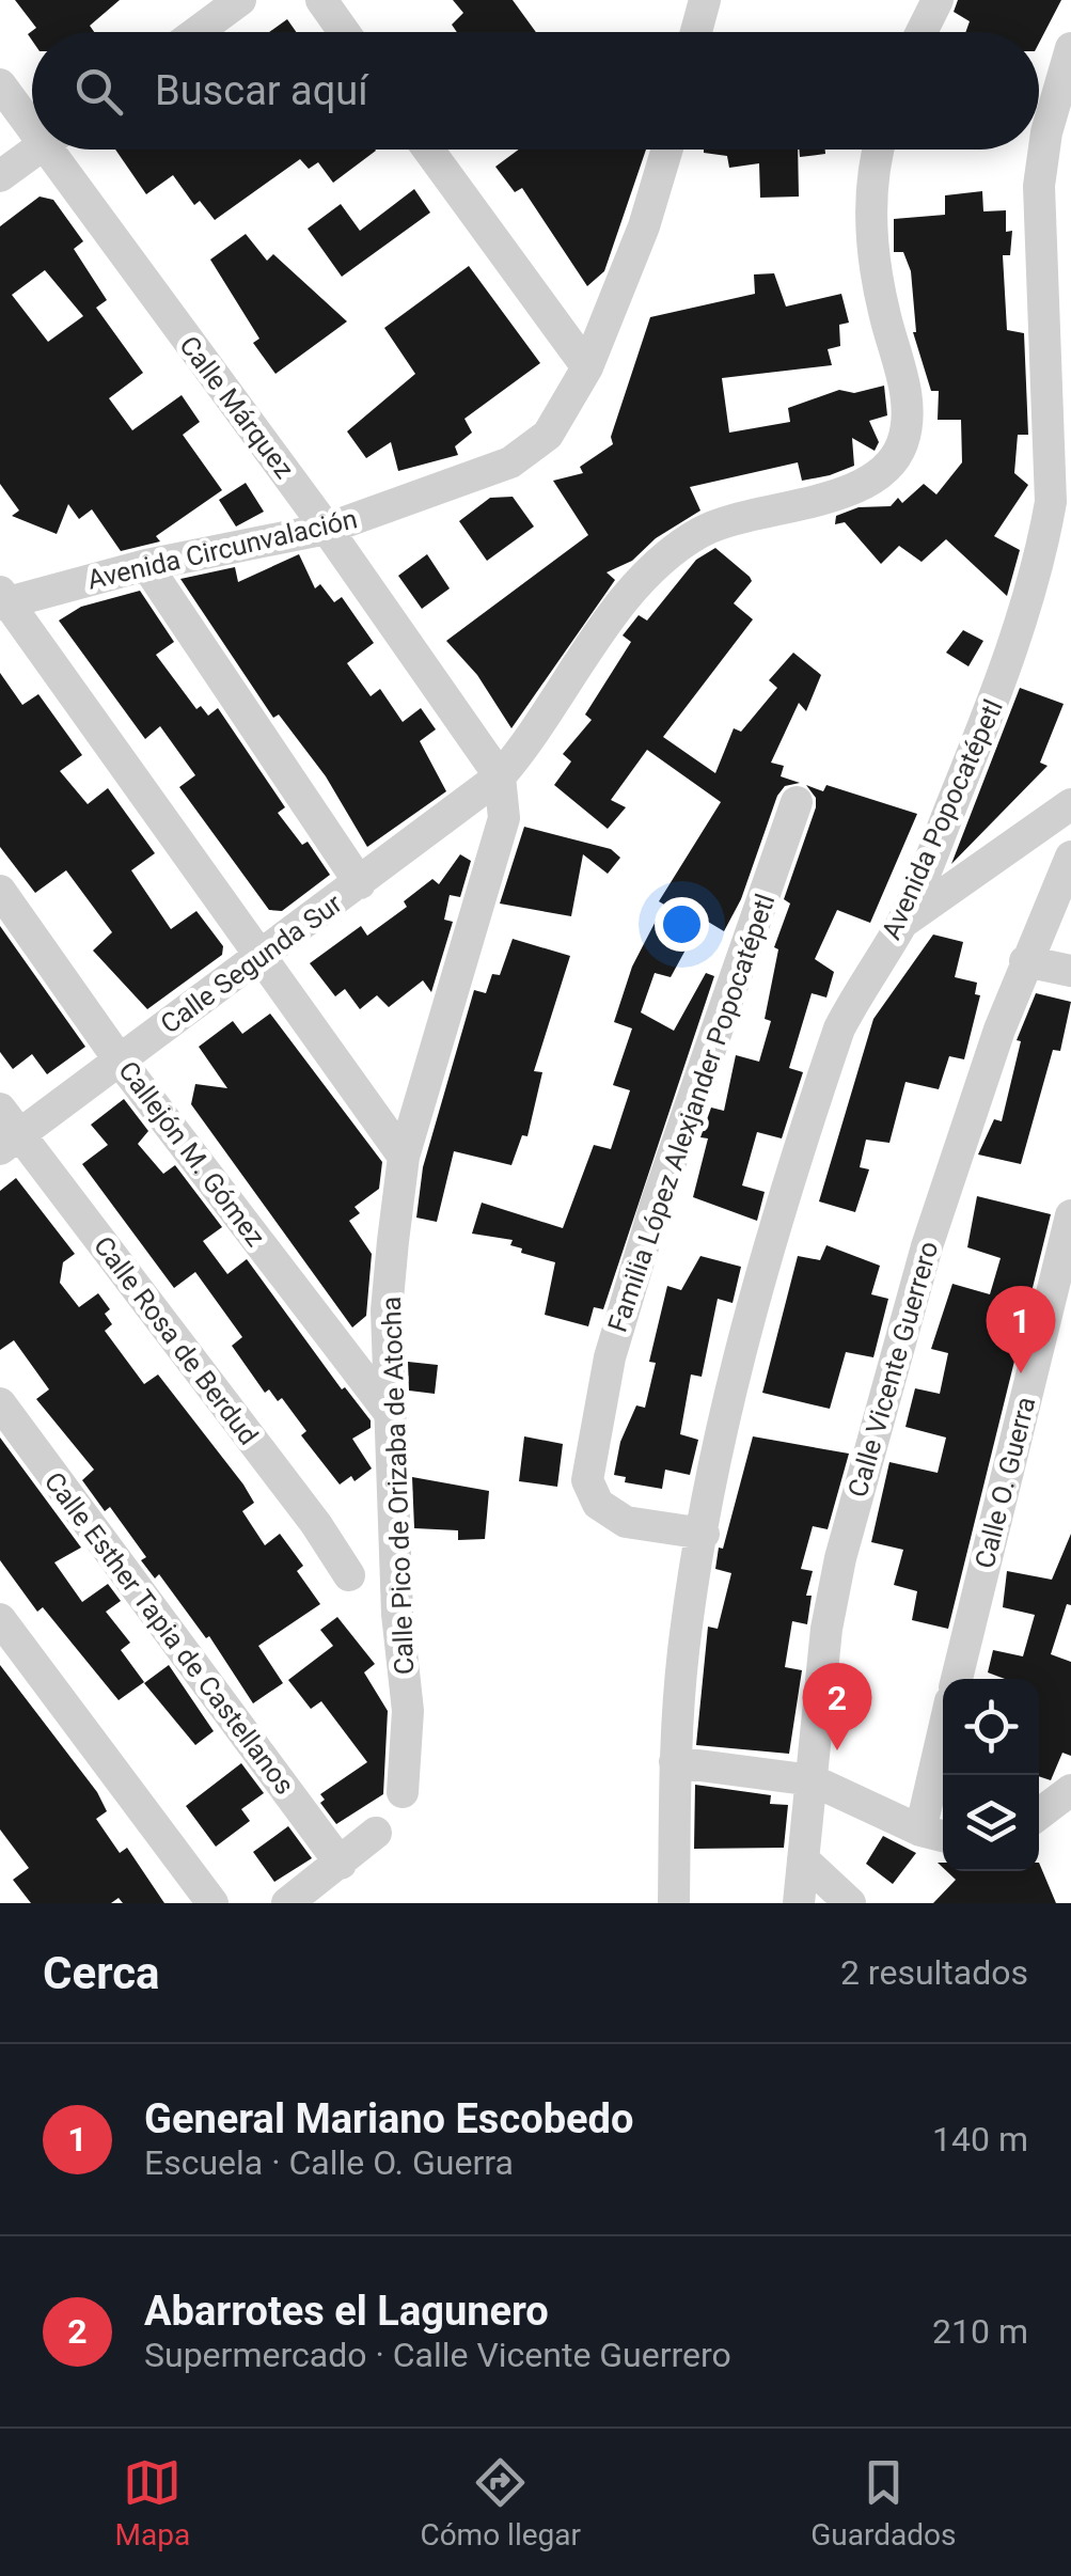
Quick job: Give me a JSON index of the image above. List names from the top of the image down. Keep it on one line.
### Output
{"streets":{"street":["Calle Márquez","Avenida Circunvalación","Avenida Popocatépetl","Calle Segunda Sur","Familia López Alexjander Popocatépetl","Callejón M. Gómez","Calle Rosa de Berdud","Calle Vicente Guerrero","Calle O. Guerra","Calle Pico de Orizaba de Atocha","Calle Esther Tapia de Castellanos"]},"crossings":[["Calle Márquez","Avenida Circunvalación"],["Calle Márquez","Calle Segunda Sur"],["Calle Márquez","Calle Pico de Orizaba de Atocha"],["Avenida Popocatépetl","Familia López Alexjander Popocatépetl"],["Calle Segunda Sur","Callejón M. Gómez"],["Calle Segunda Sur","Calle Rosa de Berdud"],["Calle Segunda Sur","Calle Pico de Orizaba de Atocha"],["Callejón M. Gómez","Calle Pico de Orizaba de Atocha"]],"page":{"search":"Buscar aquí","pins":["1","2"],"heading":["Cerca","2 resultados"],"list":[{"mark":"1","name":"General Mariano Escobedo","note":"Escuela · Calle O. Guerra","value":"140 m"},{"mark":"2","name":"Abarrotes el Lagunero","note":"Supermercado · Calle Vicente Guerrero","value":"210 m"}],"nav":["Mapa","Cómo llegar","Guardados"]}}
